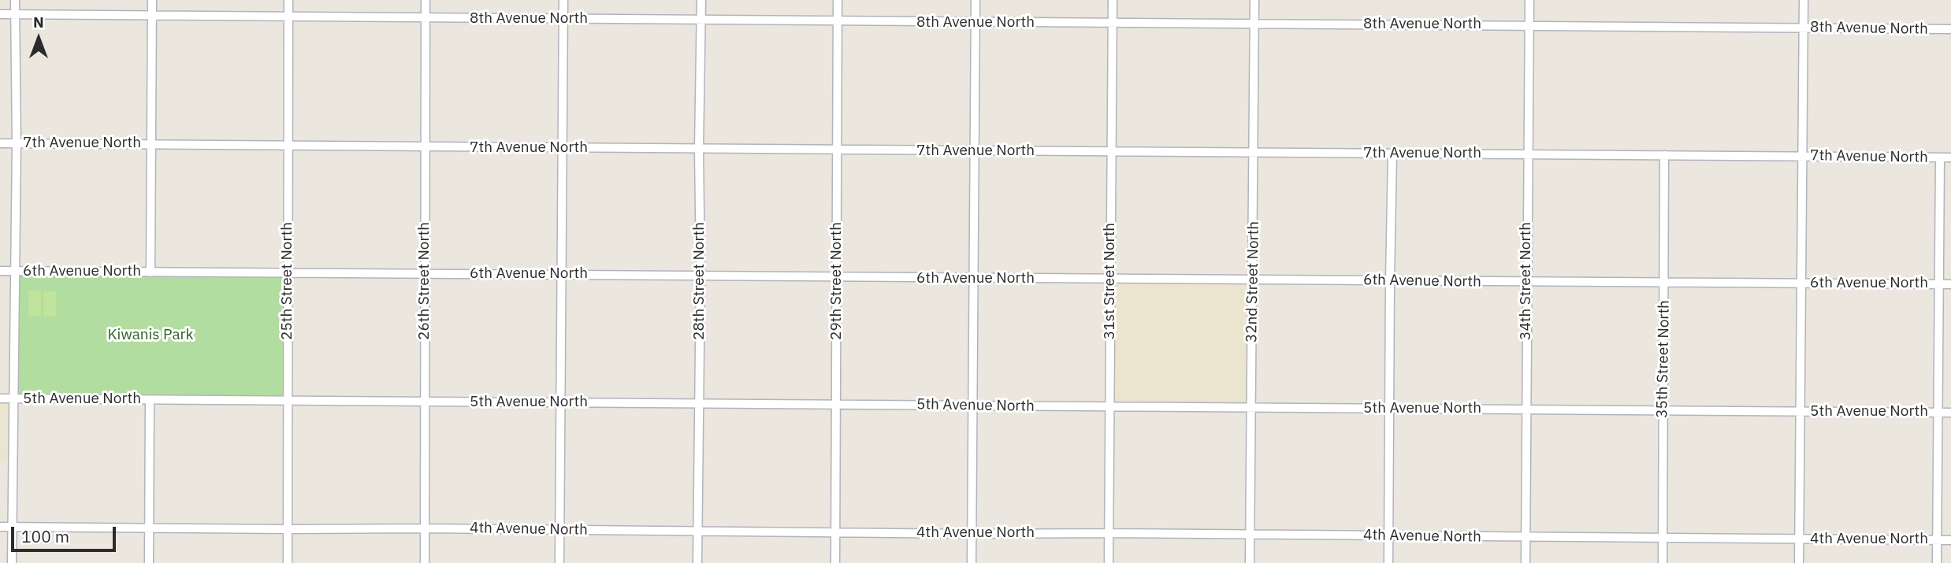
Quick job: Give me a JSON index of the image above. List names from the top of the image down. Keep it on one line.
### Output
{"streets":{"street":["8th Avenue North","7th Avenue North","6th Avenue North","25th Street North","26th Street North","28th Street North","29th Street North","31st Street North","34th Street North","32nd Street North","35th Street North","5th Avenue North","4th Avenue North"]},"crossings":[["8th Avenue North","25th Street North"],["8th Avenue North","26th Street North"],["8th Avenue North","28th Street North"],["8th Avenue North","29th Street North"],["8th Avenue North","31st Street North"],["8th Avenue North","34th Street North"],["8th Avenue North","32nd Street North"],["7th Avenue North","25th Street North"],["7th Avenue North","26th Street North"],["7th Avenue North","28th Street North"],["7th Avenue North","29th Street North"],["7th Avenue North","31st Street North"],["7th Avenue North","34th Street North"],["7th Avenue North","32nd Street North"],["7th Avenue North","35th Street North"],["6th Avenue North","25th Street North"],["6th Avenue North","26th Street North"],["6th Avenue North","28th Street North"],["6th Avenue North","29th Street North"],["6th Avenue North","31st Street North"],["6th Avenue North","34th Street North"],["6th Avenue North","32nd Street North"],["6th Avenue North","35th Street North"],["25th Street North","5th Avenue North"],["25th Street North","4th Avenue North"],["26th Street North","5th Avenue North"],["26th Street North","4th Avenue North"],["28th Street North","5th Avenue North"],["28th Street North","4th Avenue North"],["29th Street North","5th Avenue North"],["29th Street North","4th Avenue North"],["31st Street North","5th Avenue North"],["31st Street North","4th Avenue North"],["34th Street North","5th Avenue North"],["34th Street North","4th Avenue North"],["32nd Street North","5th Avenue North"],["32nd Street North","4th Avenue North"],["35th Street North","5th Avenue North"],["35th Street North","4th Avenue North"]],"parks":["Kiwanis Park"],"scale_bar":"100 m","north":"top"}
